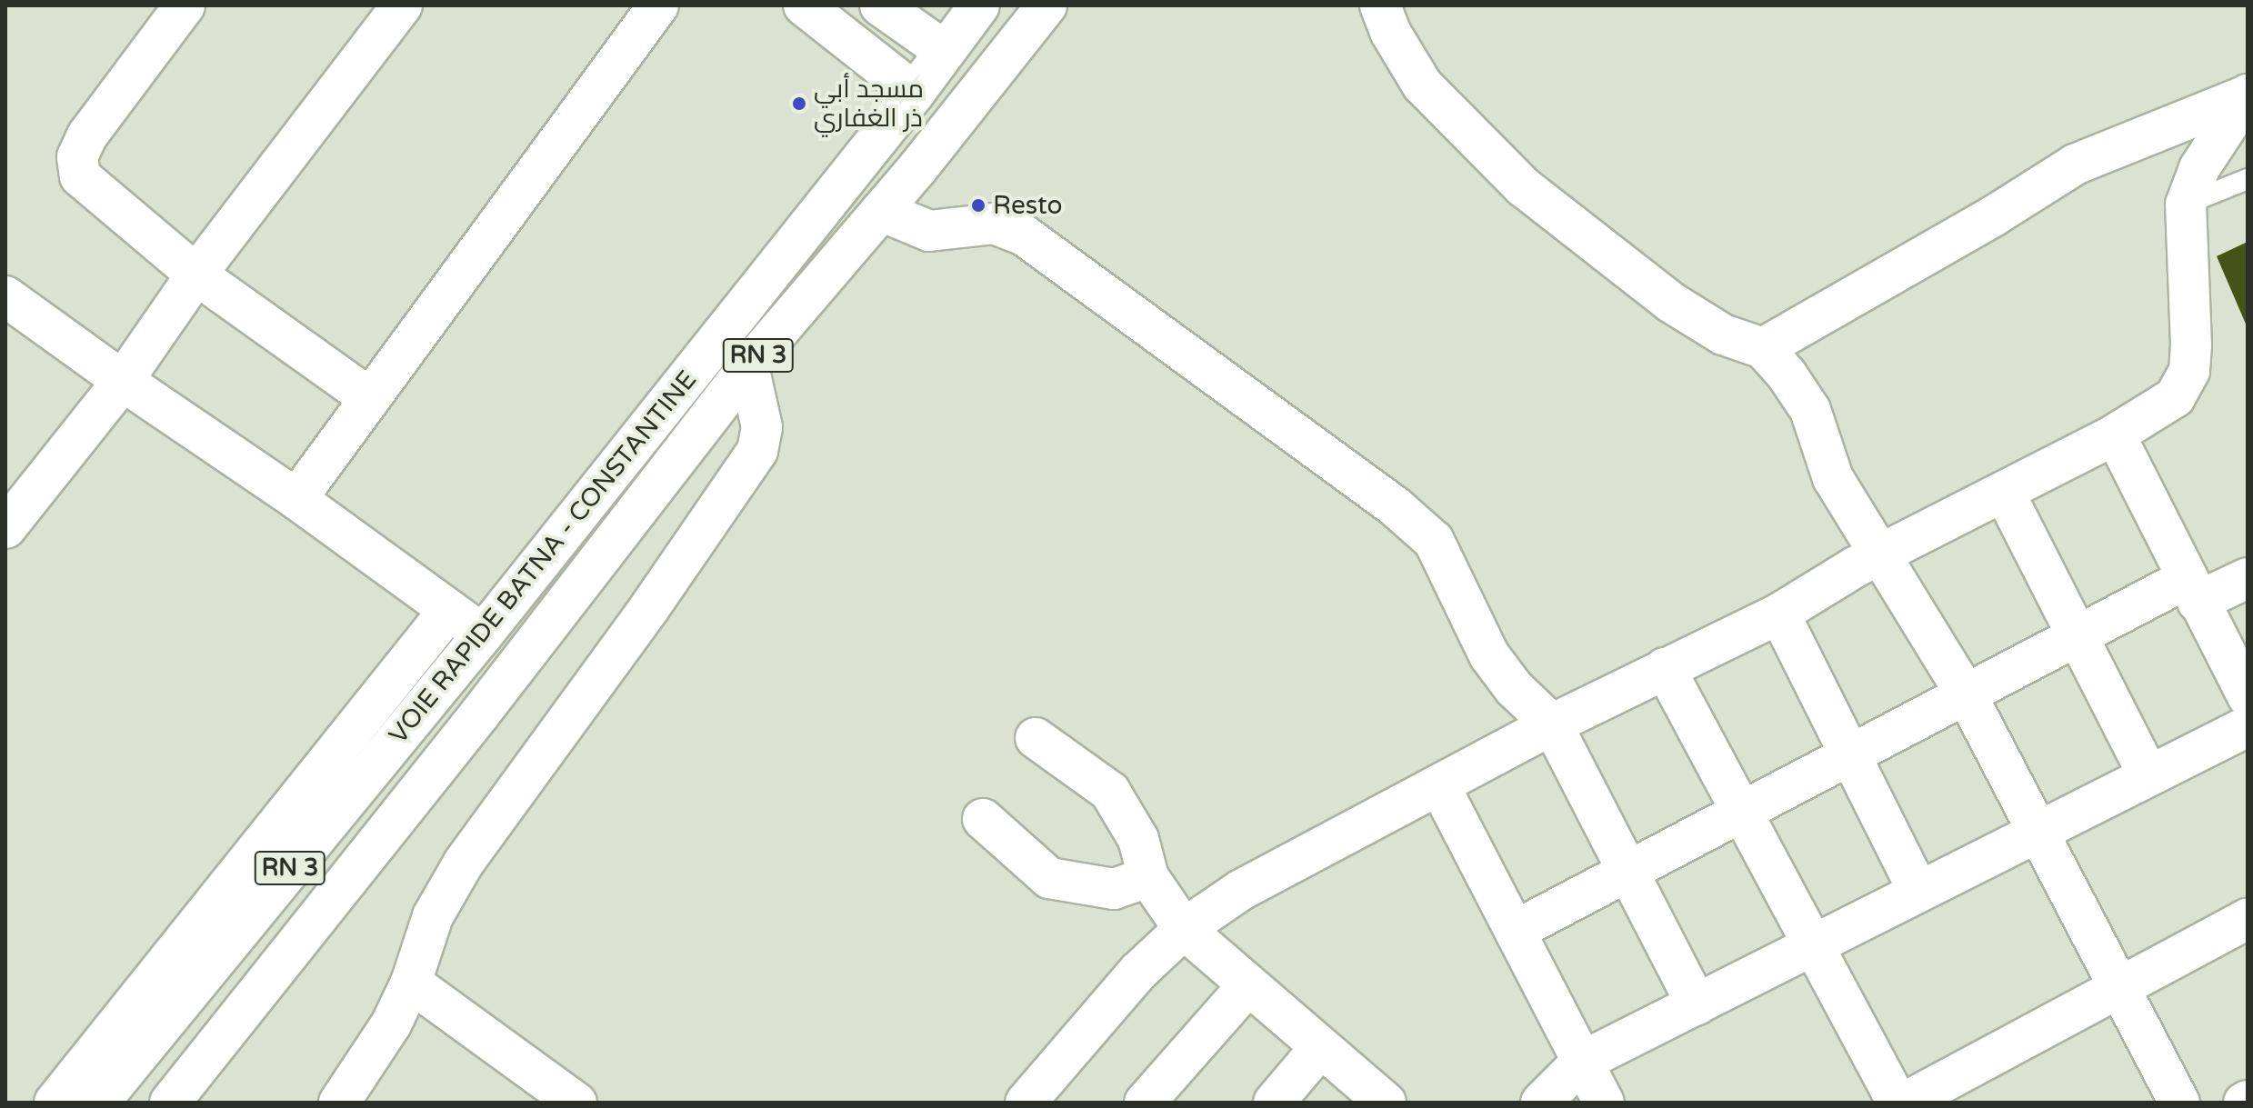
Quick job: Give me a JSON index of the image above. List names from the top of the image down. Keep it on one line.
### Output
{"streets":{"main road":["RN 3","VOIE RAPIDE BATNA - CONSTANTINE"]},"places":["مسجد أبي ذر الغفاري","Resto"]}
